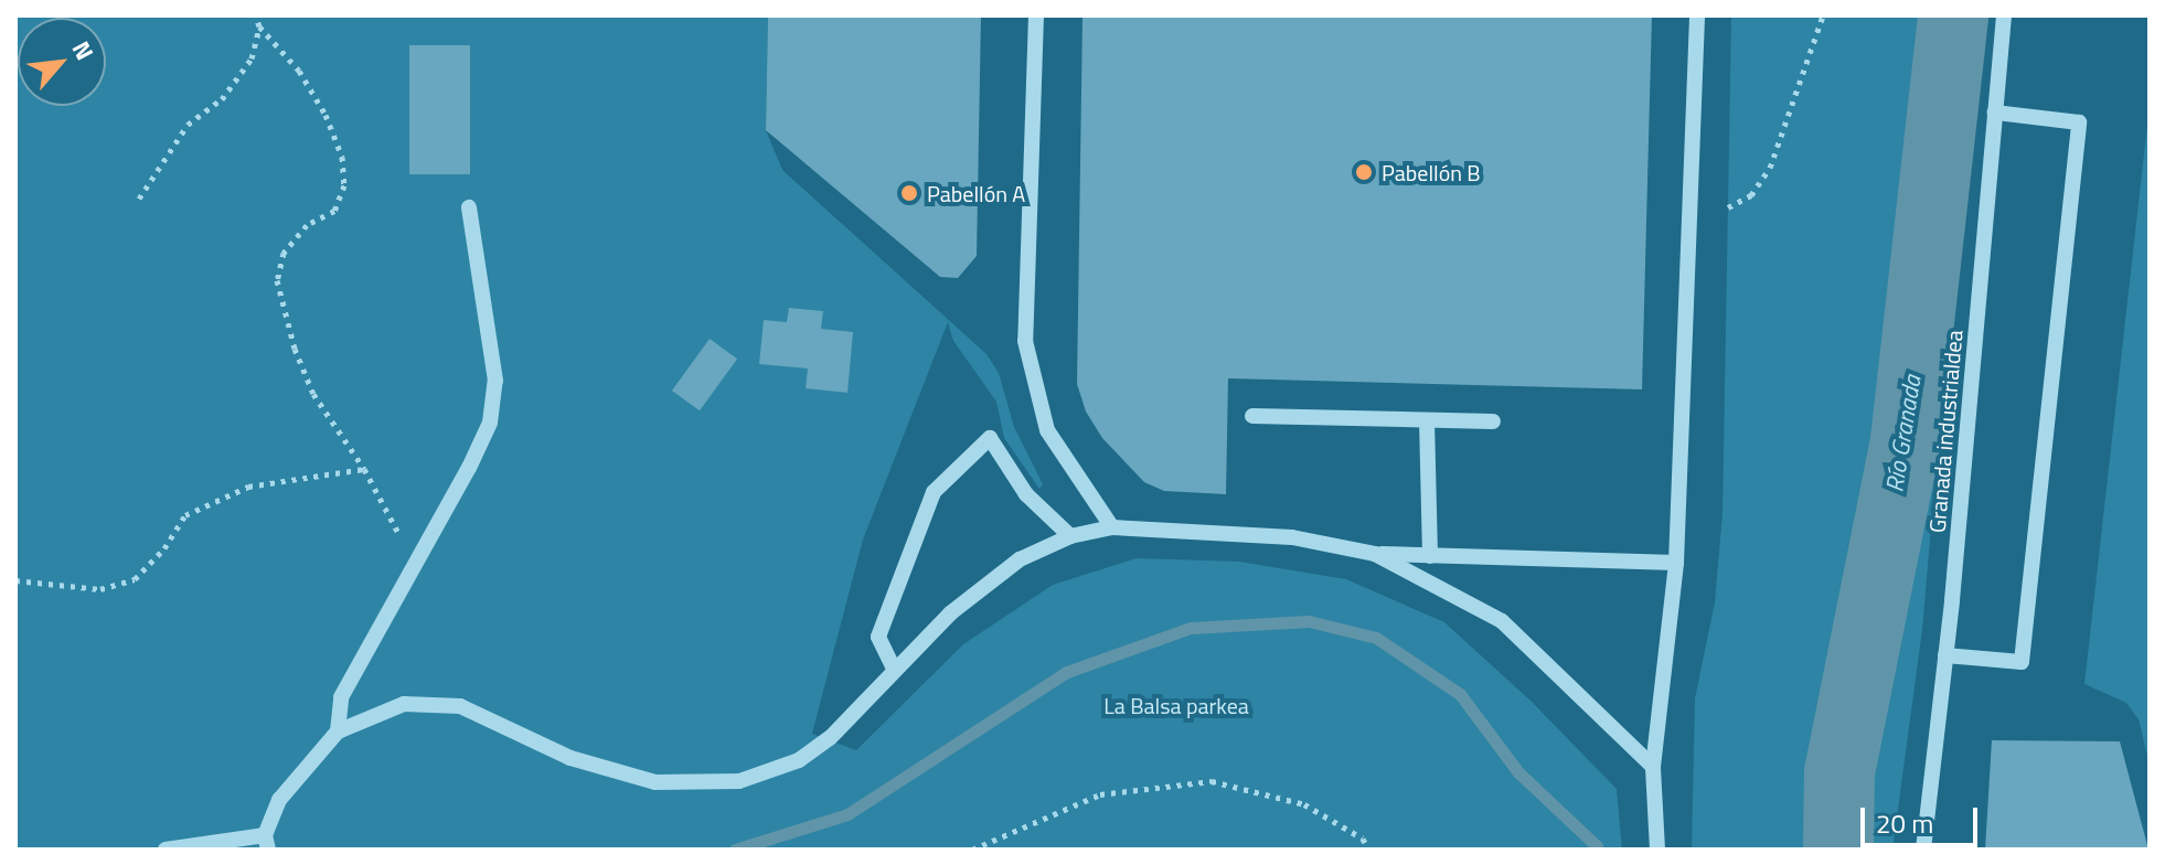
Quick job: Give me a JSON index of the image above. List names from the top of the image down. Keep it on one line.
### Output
{"streets":{"street":["Granada industrialdea"]},"water":["Río Granada"],"parks":["La Balsa parkea"],"places":["Pabellón B","Pabellón A"],"scale_bar":"20 m","north":"top right"}
